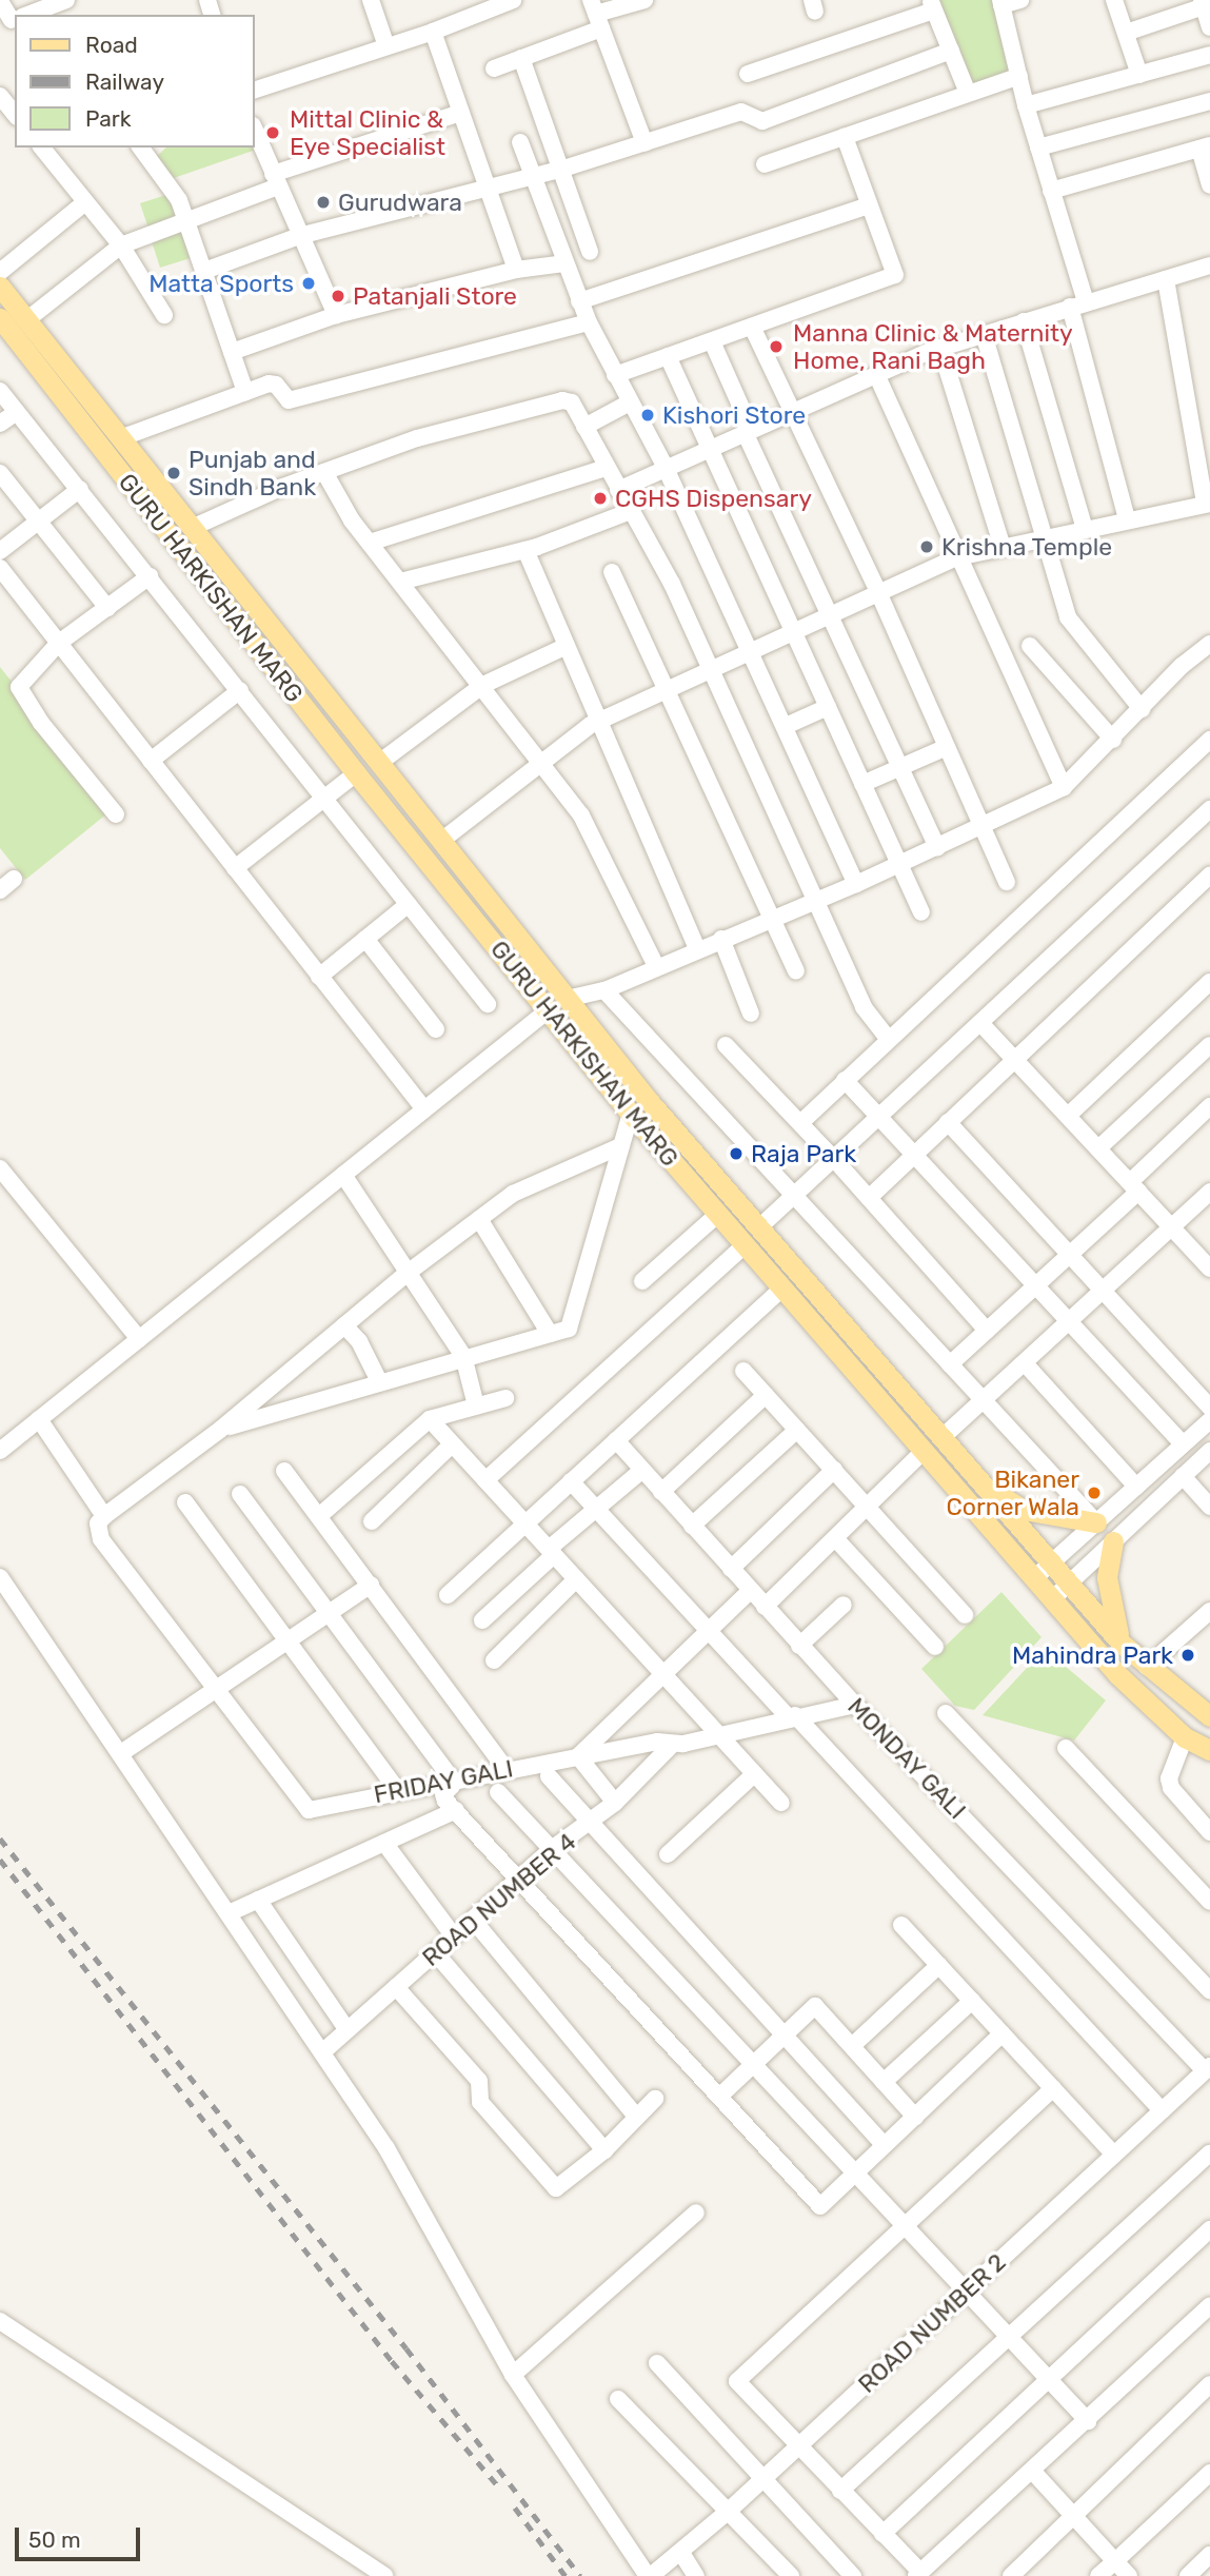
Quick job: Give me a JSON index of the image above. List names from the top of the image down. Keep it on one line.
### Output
{"streets":{"main road":["GURU HARKISHAN MARG"],"street":["MONDAY GALI","FRIDAY GALI","ROAD NUMBER 4","ROAD NUMBER 2"]},"crossings":[["MONDAY GALI","FRIDAY GALI"],["MONDAY GALI","ROAD NUMBER 2"],["FRIDAY GALI","ROAD NUMBER 4"]],"places":["Mittal Clinic & Eye Specialist","Gurudwara","Matta Sports","Patanjali Store","Manna Clinic & Maternity Home, Rani Bagh","Kishori Store","Punjab and Sindh Bank","CGHS Dispensary","Krishna Temple","Raja Park","Bikaner Corner Wala","Mahindra Park"],"legend":["Road","Railway","Park"],"scale_bar":"50 m"}
